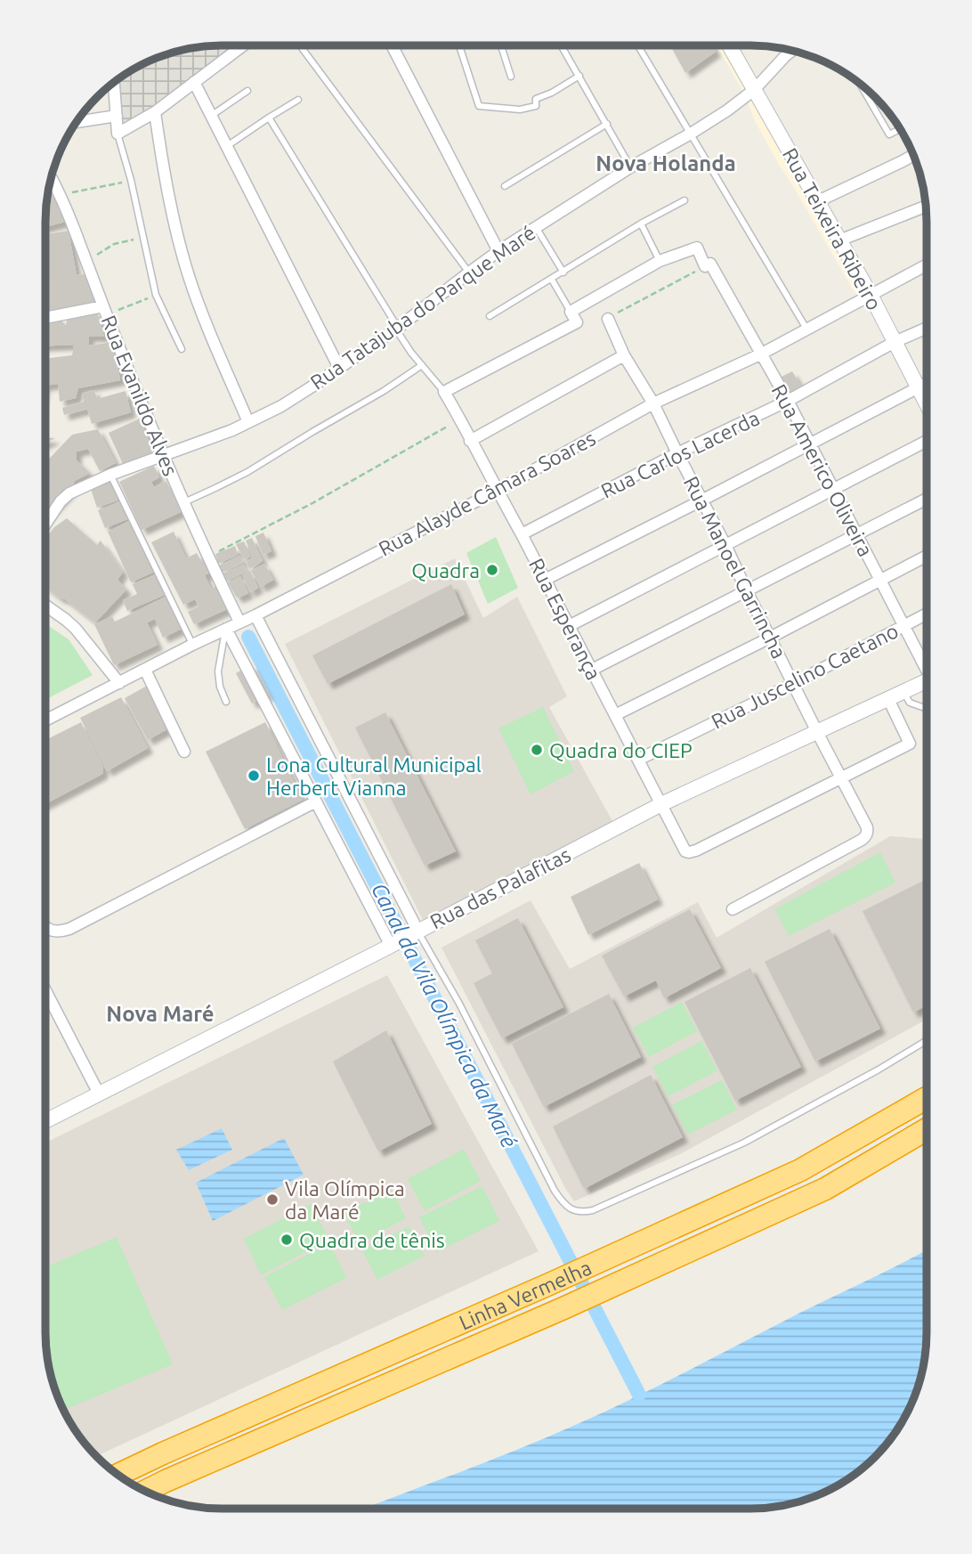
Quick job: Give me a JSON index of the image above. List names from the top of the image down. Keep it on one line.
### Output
{"streets":{"highway":["Linha Vermelha"],"street":["Rua Teixeira Ribeiro","Rua Tatajuba do Parque Maré","Rua Evanildo Alves","Rua Carlos Lacerda","Rua Americo Oliveira","Rua Alayde Câmara Soares","Rua Manoel Garrincha","Rua Esperança","Rua Juscelino Caetano","Rua das Palafitas"]},"crossings":[["Rua Teixeira Ribeiro","Rua Tatajuba do Parque Maré"],["Rua Teixeira Ribeiro","Rua Carlos Lacerda"],["Rua Teixeira Ribeiro","Rua Alayde Câmara Soares"],["Rua Tatajuba do Parque Maré","Rua Evanildo Alves"],["Rua Evanildo Alves","Rua Alayde Câmara Soares"],["Rua Carlos Lacerda","Rua Americo Oliveira"],["Rua Carlos Lacerda","Rua Manoel Garrincha"],["Rua Carlos Lacerda","Rua Esperança"],["Rua Americo Oliveira","Rua Alayde Câmara Soares"],["Rua Americo Oliveira","Rua Juscelino Caetano"],["Rua Alayde Câmara Soares","Rua Manoel Garrincha"],["Rua Alayde Câmara Soares","Rua Esperança"],["Rua Manoel Garrincha","Rua Esperança"],["Rua Manoel Garrincha","Rua Juscelino Caetano"],["Rua Manoel Garrincha","Rua das Palafitas"],["Rua Esperança","Rua Juscelino Caetano"],["Rua Esperança","Rua das Palafitas"]],"districts":["Nova Holanda","Nova Maré"],"water":["Canal da Vila Olímpica da Maré"],"places":["Quadra","Quadra do CIEP","Lona Cultural Municipal Herbert Vianna","Vila Olímpica da Maré","Quadra de tênis"]}
